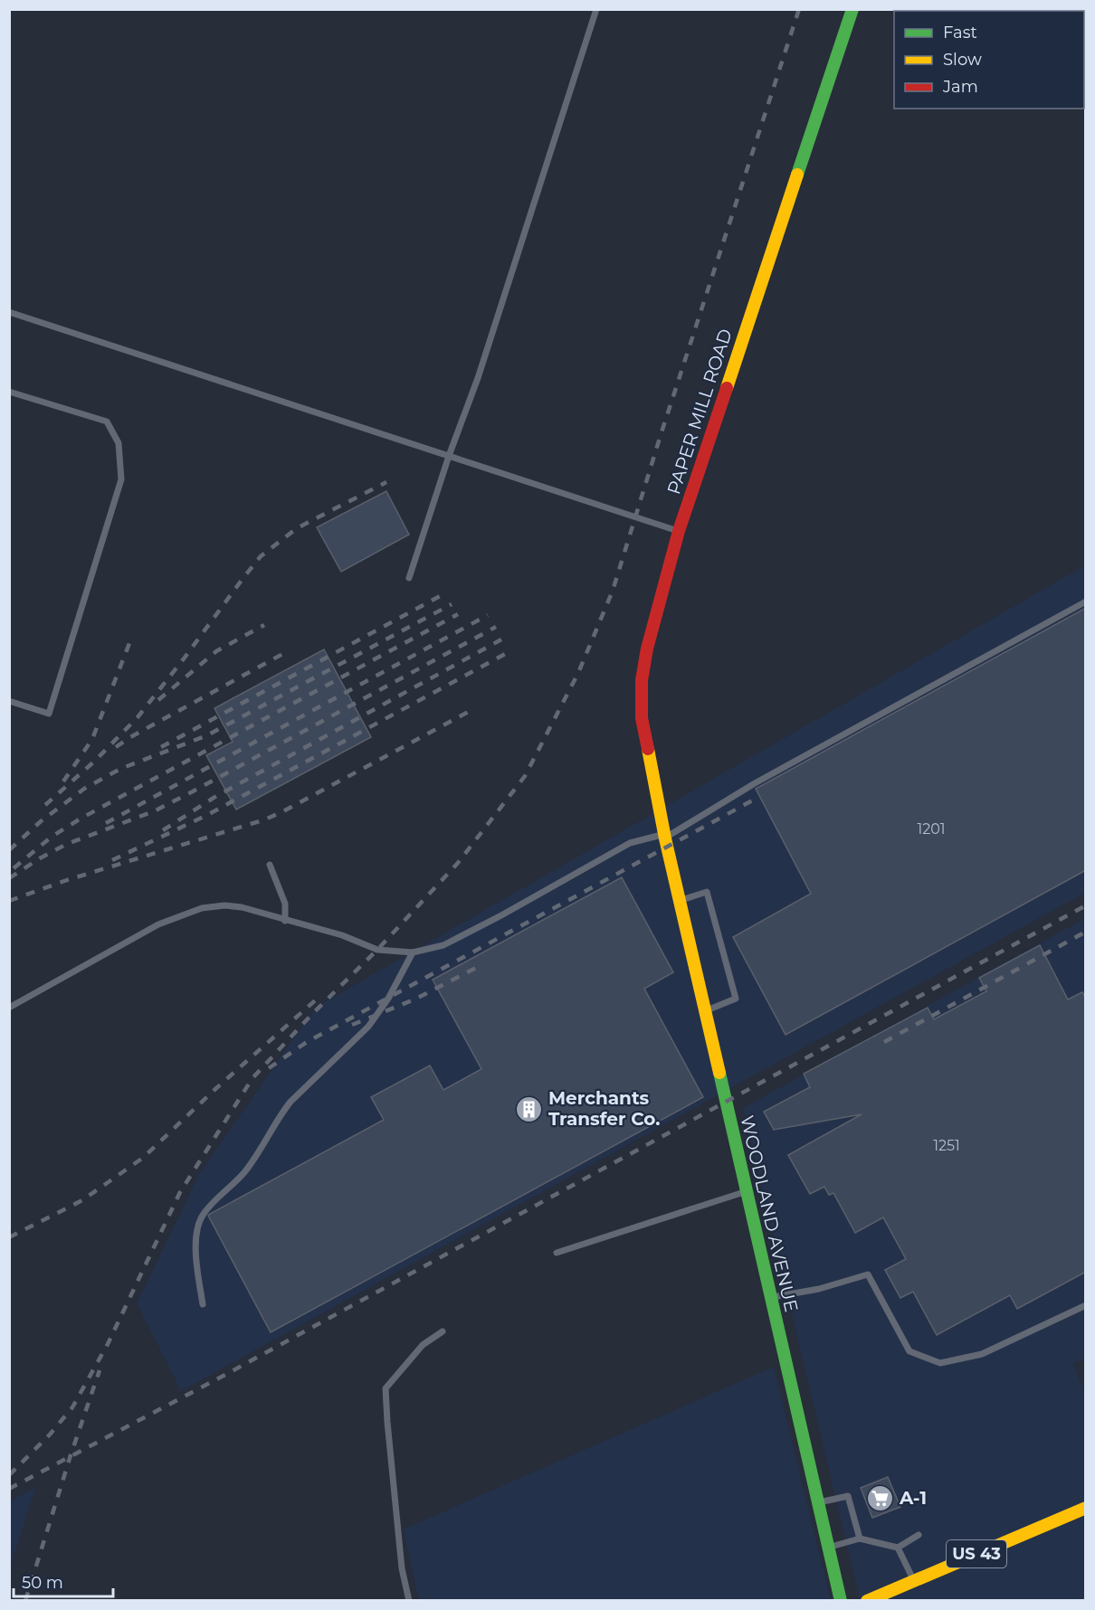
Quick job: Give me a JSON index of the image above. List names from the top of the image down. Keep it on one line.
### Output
{"streets":{"street":["PAPER MILL ROAD","WOODLAND AVENUE","US 43"]},"crossings":[["PAPER MILL ROAD","WOODLAND AVENUE"]],"places":{"building":["Merchants Transfer Co."],"supermarket":["A-1"]},"house_numbers":["1201","1251"],"legend":["Fast","Slow","Jam"],"scale_bar":"50 m"}
